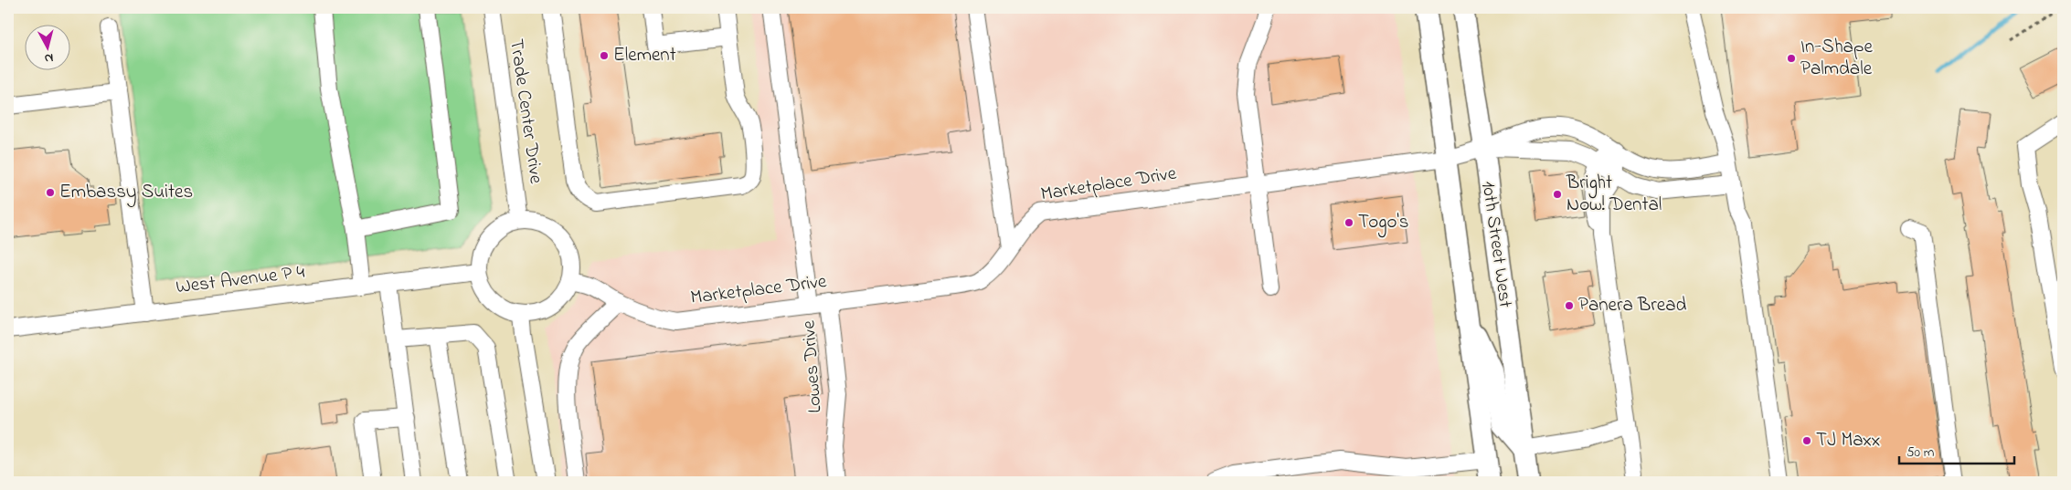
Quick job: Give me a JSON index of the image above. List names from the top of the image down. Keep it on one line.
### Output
{"streets":{"main road":["10th Street West"],"street":["Trade Center Drive","Marketplace Drive","West Avenue P 4","Lowes Drive"]},"crossings":[["Trade Center Drive","Marketplace Drive"],["Trade Center Drive","West Avenue P 4"],["Marketplace Drive","10th Street West"],["Marketplace Drive","West Avenue P 4"],["Marketplace Drive","Lowes Drive"]],"places":["Element","In-Shape Palmdale","Embassy Suites","Bright Now! Dental","Togo's","Panera Bread","TJ Maxx"],"scale_bar":"50 m","north":"bottom"}
